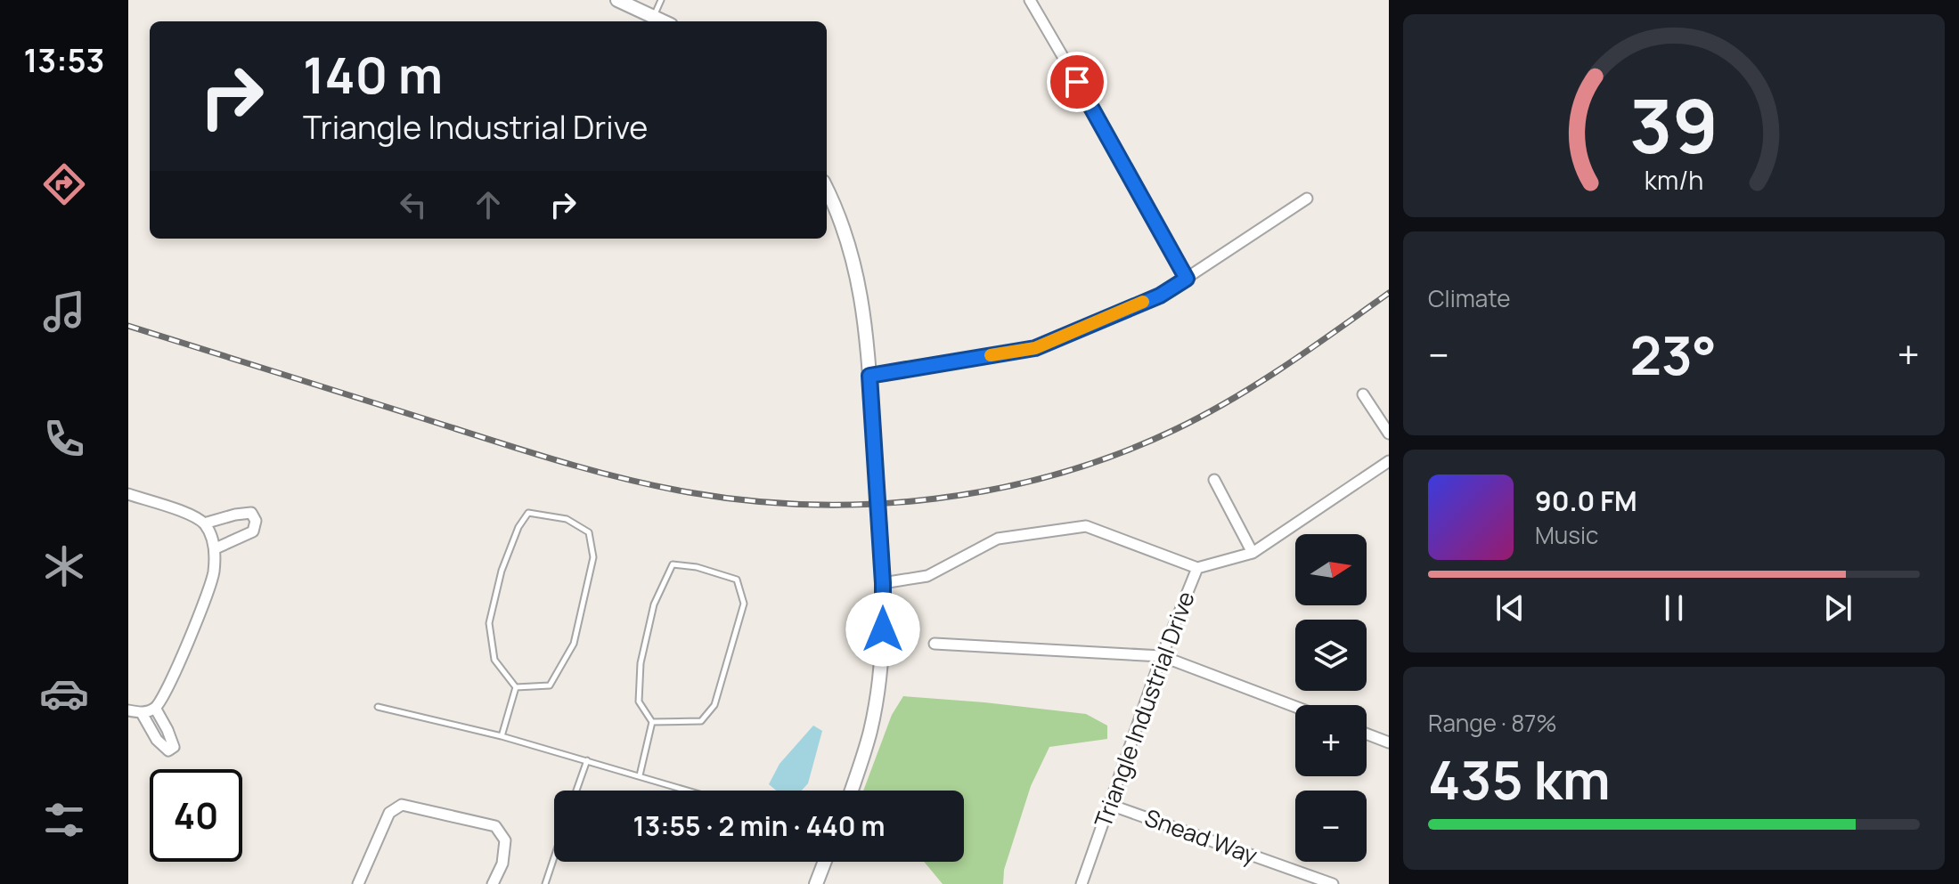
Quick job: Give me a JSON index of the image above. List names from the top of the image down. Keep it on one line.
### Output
{"streets":{"street":["Triangle Industrial Drive","Snead Way"]},"crossings":[["Triangle Industrial Drive","Snead Way"]],"north":"right","page":{"tabs":"13:53","turn":["140 m","Triangle Industrial Drive"],"tile":["Climate",["Range · 87%","435 km"]],"heat":["−","23°","+"],"song":["90.0 FM","Music"],"map_buttons":["+","−"],"limit":"40","trip":"13:55 · 2 min · 440 m","gauge":["39","km/h"]}}
